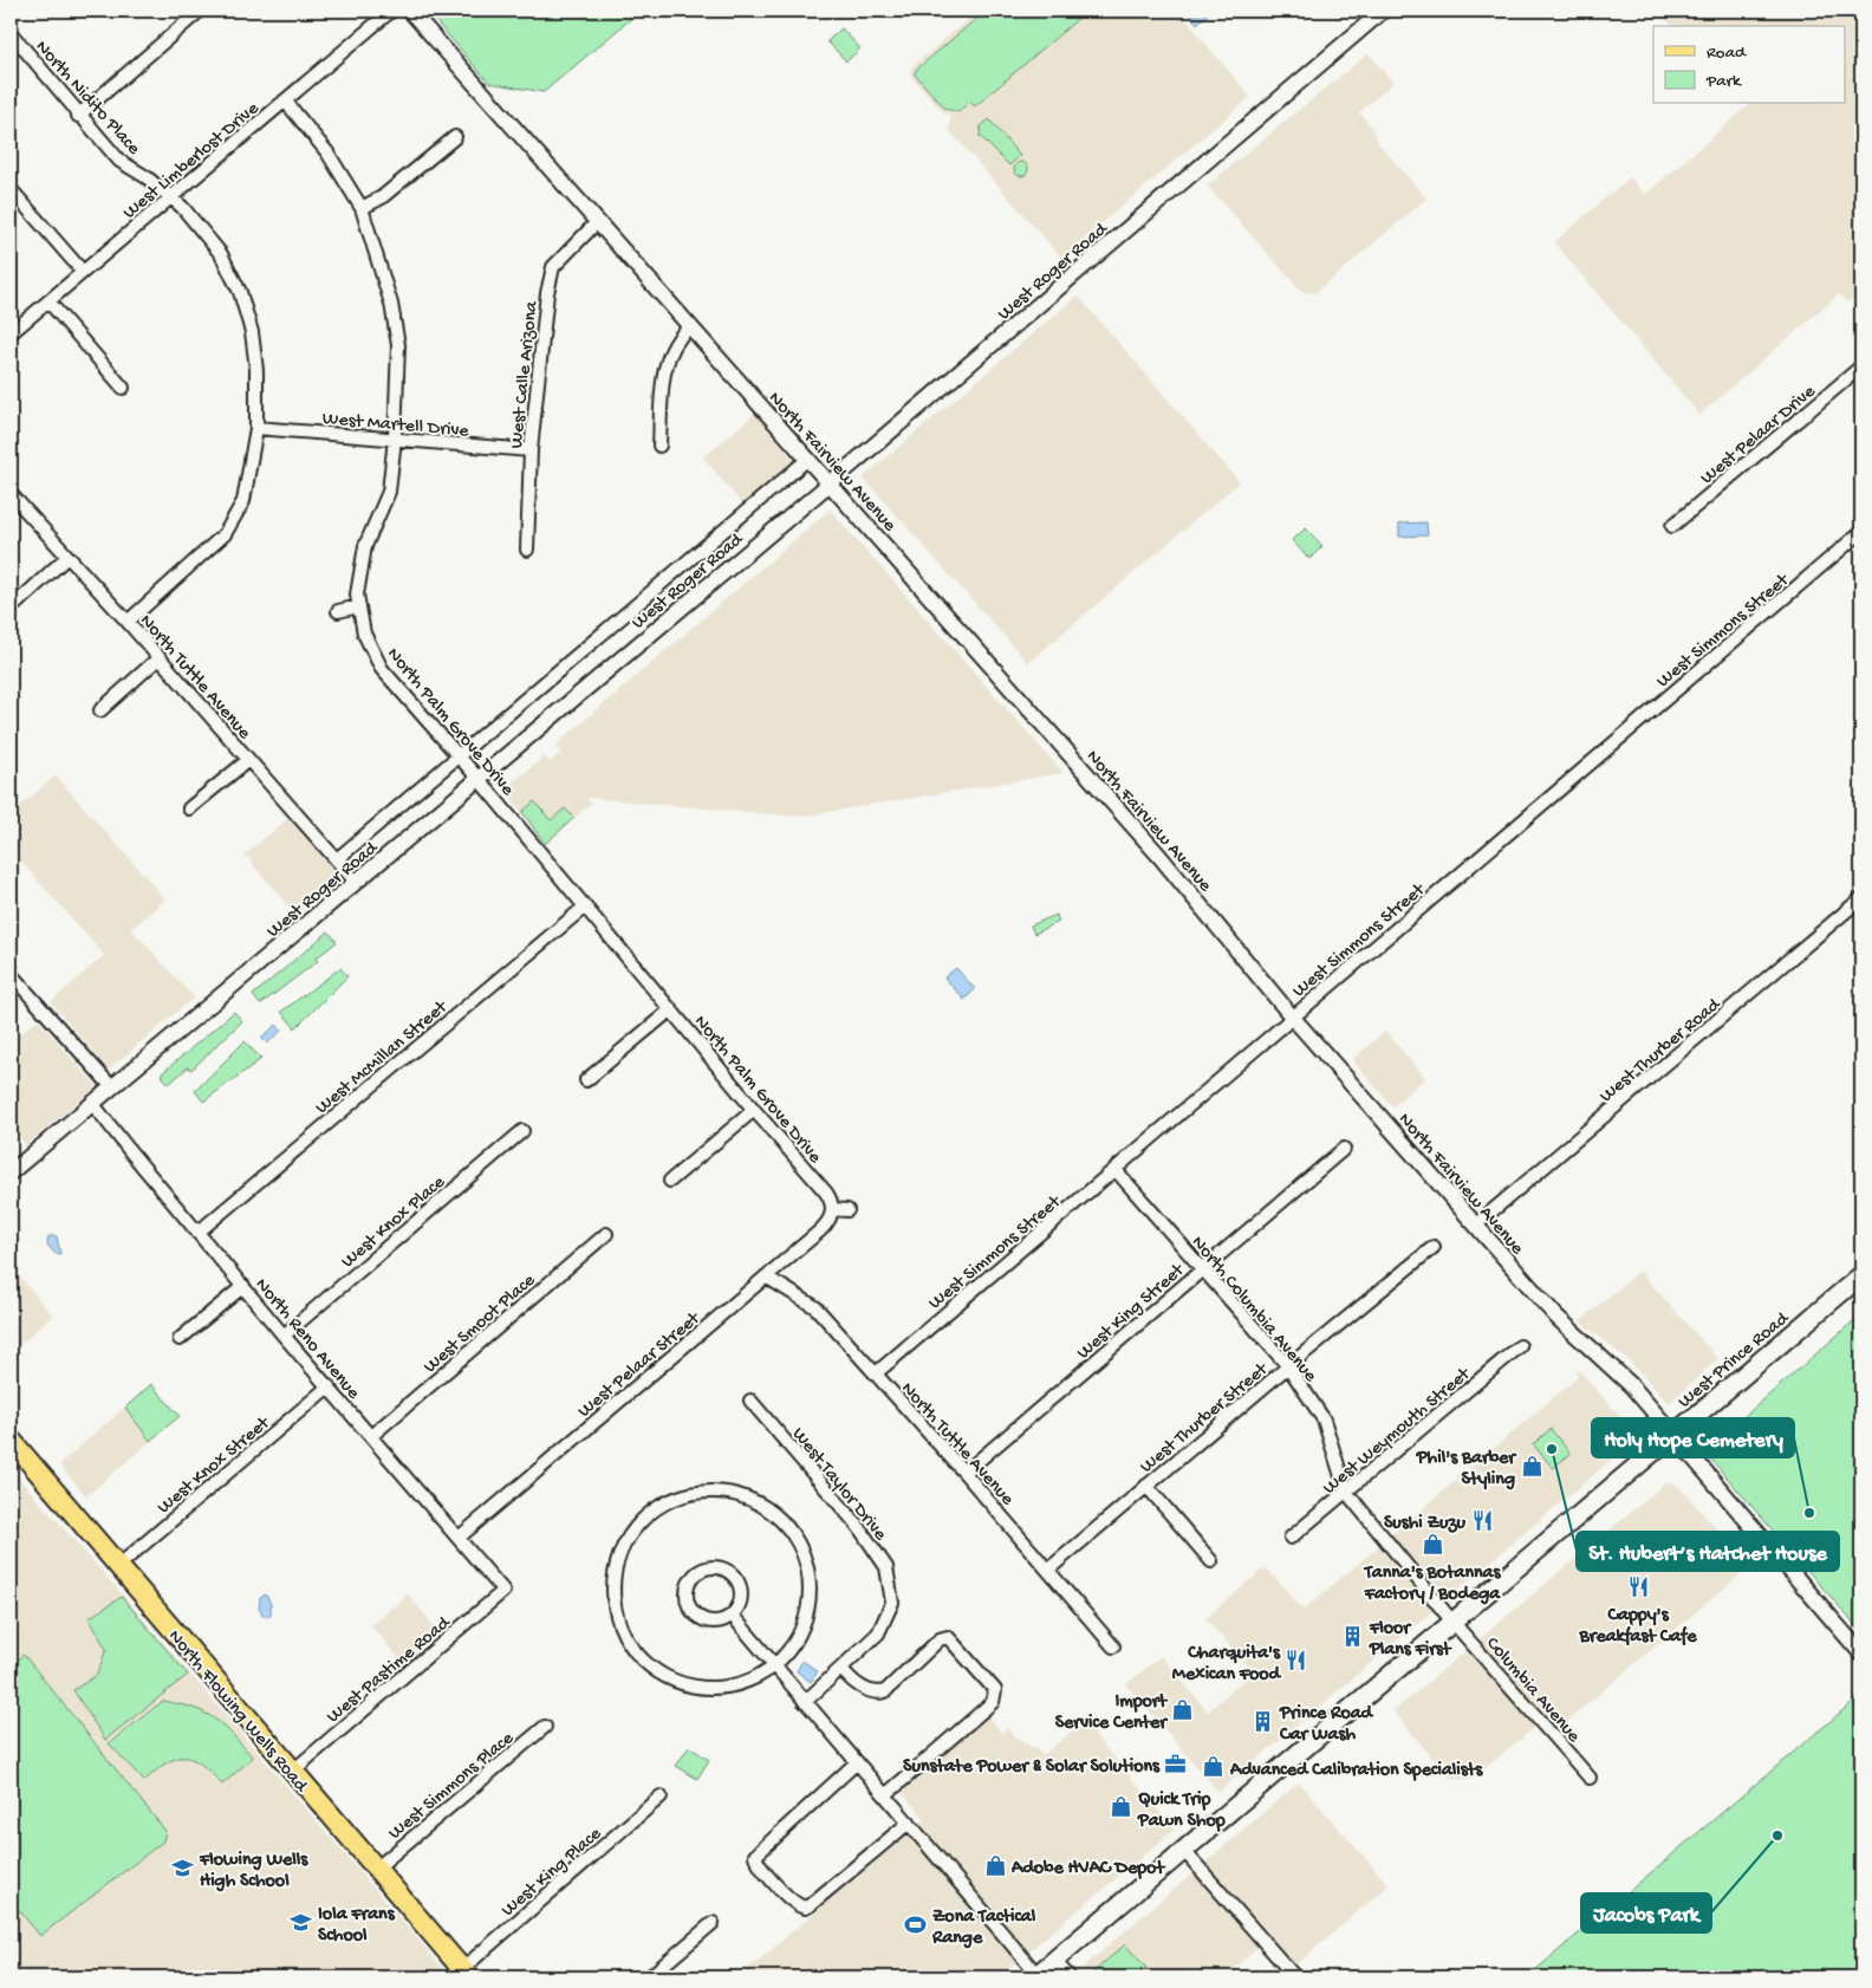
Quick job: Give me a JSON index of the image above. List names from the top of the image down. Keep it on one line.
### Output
{"streets":{"main road":["West Prince Road","North Flowing Wells Road"],"street":["North Nidito Place","West Limberlost Drive","West Roger Road","West Calle Arizona","West Martell Drive","West Pelaar Drive","North Fairview Avenue","West Simmons Street","North Tuttle Avenue","North Palm Grove Drive","West Thurber Road","West McMillan Street","West Knox Place","North Columbia Avenue","West King Street","West Smoot Place","North Reno Avenue","West Pelaar Street","West Thurber Street","West Weymouth Street","West Knox Street","West Taylor Drive","West Pastime Road","Columbia Avenue","West Simmons Place","West King Place"]},"crossings":[["North Nidito Place","West Limberlost Drive"],["North Nidito Place","West Martell Drive"],["North Nidito Place","North Tuttle Avenue"],["West Limberlost Drive","North Palm Grove Drive"],["West Roger Road","North Fairview Avenue"],["West Roger Road","North Tuttle Avenue"],["West Roger Road","North Palm Grove Drive"],["West Roger Road","North Reno Avenue"],["West Calle Arizona","West Martell Drive"],["West Calle Arizona","North Fairview Avenue"],["West Martell Drive","North Palm Grove Drive"],["North Fairview Avenue","West Simmons Street"],["North Fairview Avenue","West Thurber Road"],["North Fairview Avenue","West Prince Road"],["West Simmons Street","North Tuttle Avenue"],["West Simmons Street","North Columbia Avenue"],["North Tuttle Avenue","West King Street"],["North Tuttle Avenue","West Pelaar Street"],["North Tuttle Avenue","West Thurber Street"],["North Palm Grove Drive","West McMillan Street"],["North Palm Grove Drive","West Pelaar Street"],["West McMillan Street","North Reno Avenue"],["West Knox Place","North Reno Avenue"],["North Columbia Avenue","West King Street"],["North Columbia Avenue","West Prince Road"],["North Columbia Avenue","West Thurber Street"],["North Columbia Avenue","West Weymouth Street"],["North Columbia Avenue","Columbia Avenue"],["West Smoot Place","North Reno Avenue"],["North Reno Avenue","West Pelaar Street"],["North Reno Avenue","West Knox Street"],["North Reno Avenue","West Pastime Road"],["West Prince Road","Columbia Avenue"],["West Knox Street","North Flowing Wells Road"],["West Pastime Road","North Flowing Wells Road"],["North Flowing Wells Road","West Simmons Place"],["North Flowing Wells Road","West King Place"]],"places":{"other":["St. Hubert’s Hatchet House","Holy Hope Cemetery","Jacobs Park"],"shop":["Phil's Barber Styling","Tanna's Botannas Factory / Bodega","Import Service Center","Advanced Calibration Specialists","Quick Trip Pawn Shop","Adobe HVAC Depot"],"restaurant":["Sushi Zuzu","Cappy's Breakfast Cafe","Charquita's Mexican Food"],"building":["Floor Plans First","Prince Road Car Wash"],"office":["Sunstate Power & Solar Solutions"],"school or university":["Flowing Wells High School","Iola Frans School"],"sports":["Zona Tactical Range"]},"legend":["Road","Park"]}
